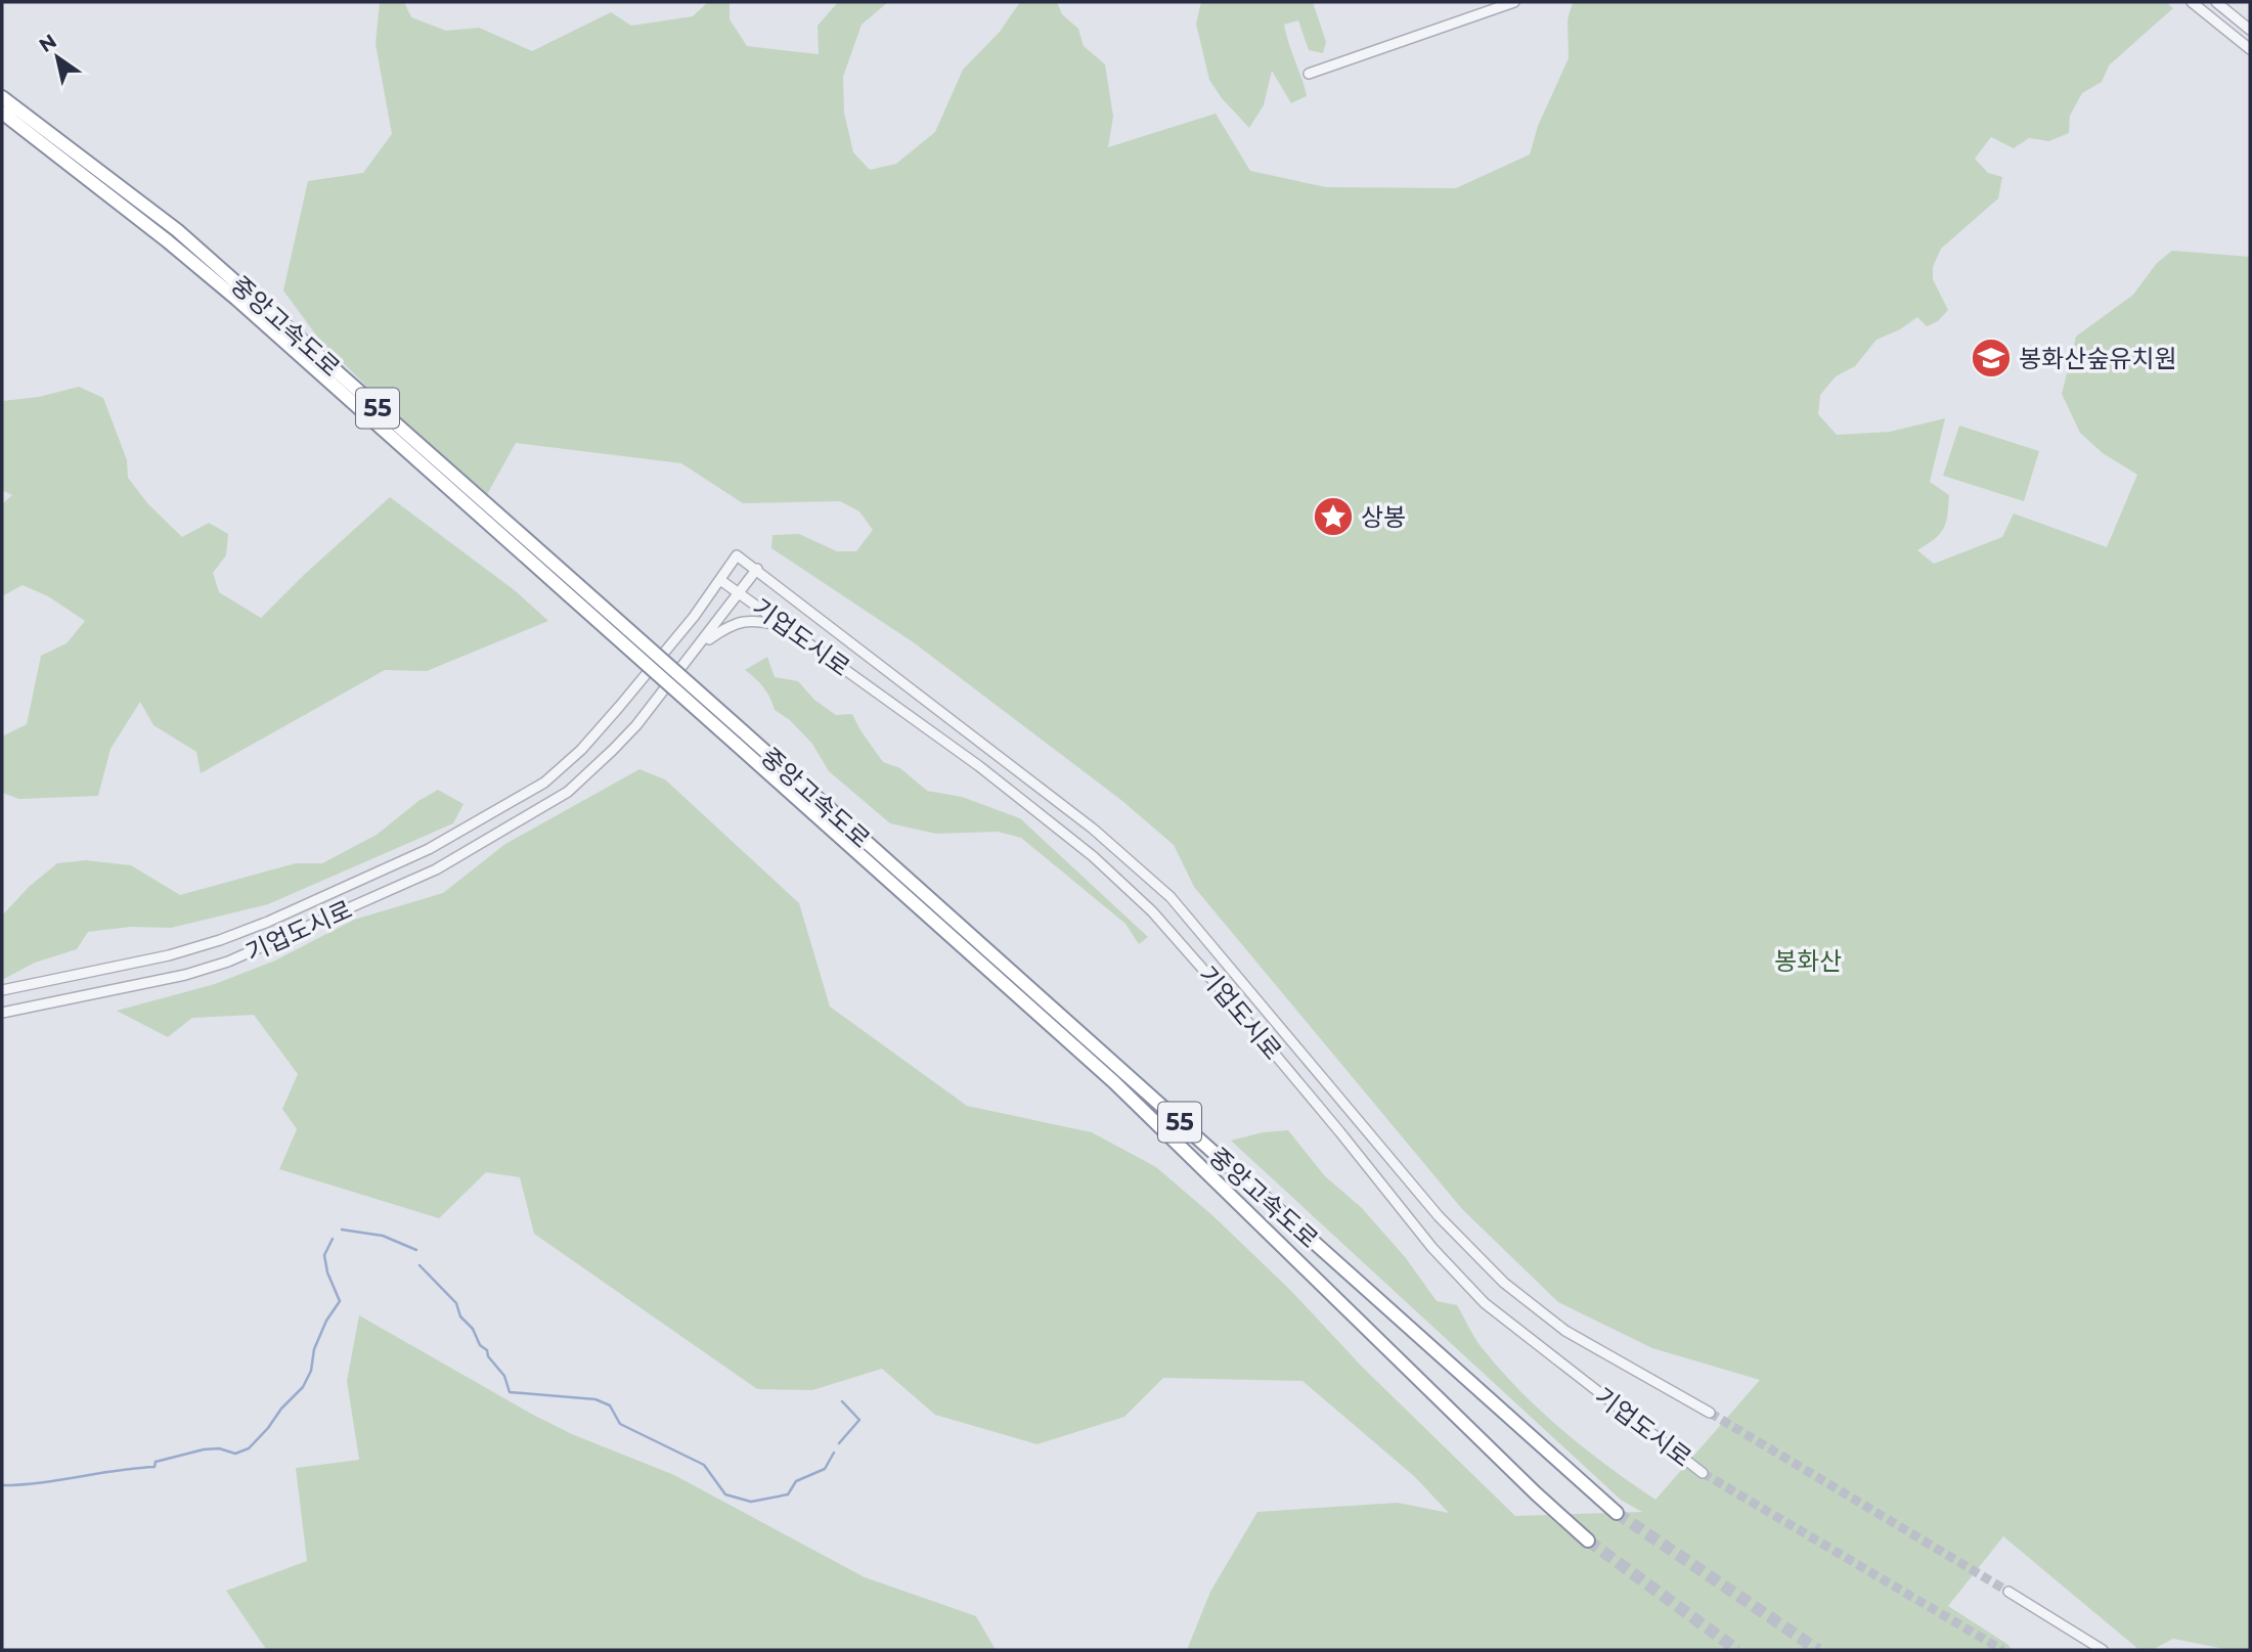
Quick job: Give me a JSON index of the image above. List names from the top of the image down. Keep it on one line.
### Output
{"streets":{"highway":["중앙고속도로","55"],"street":["기업도시로"]},"parks":["봉화산"],"places":{"school or university":["봉화산숲유치원"],"place":["상봉"]},"north":"top left"}
